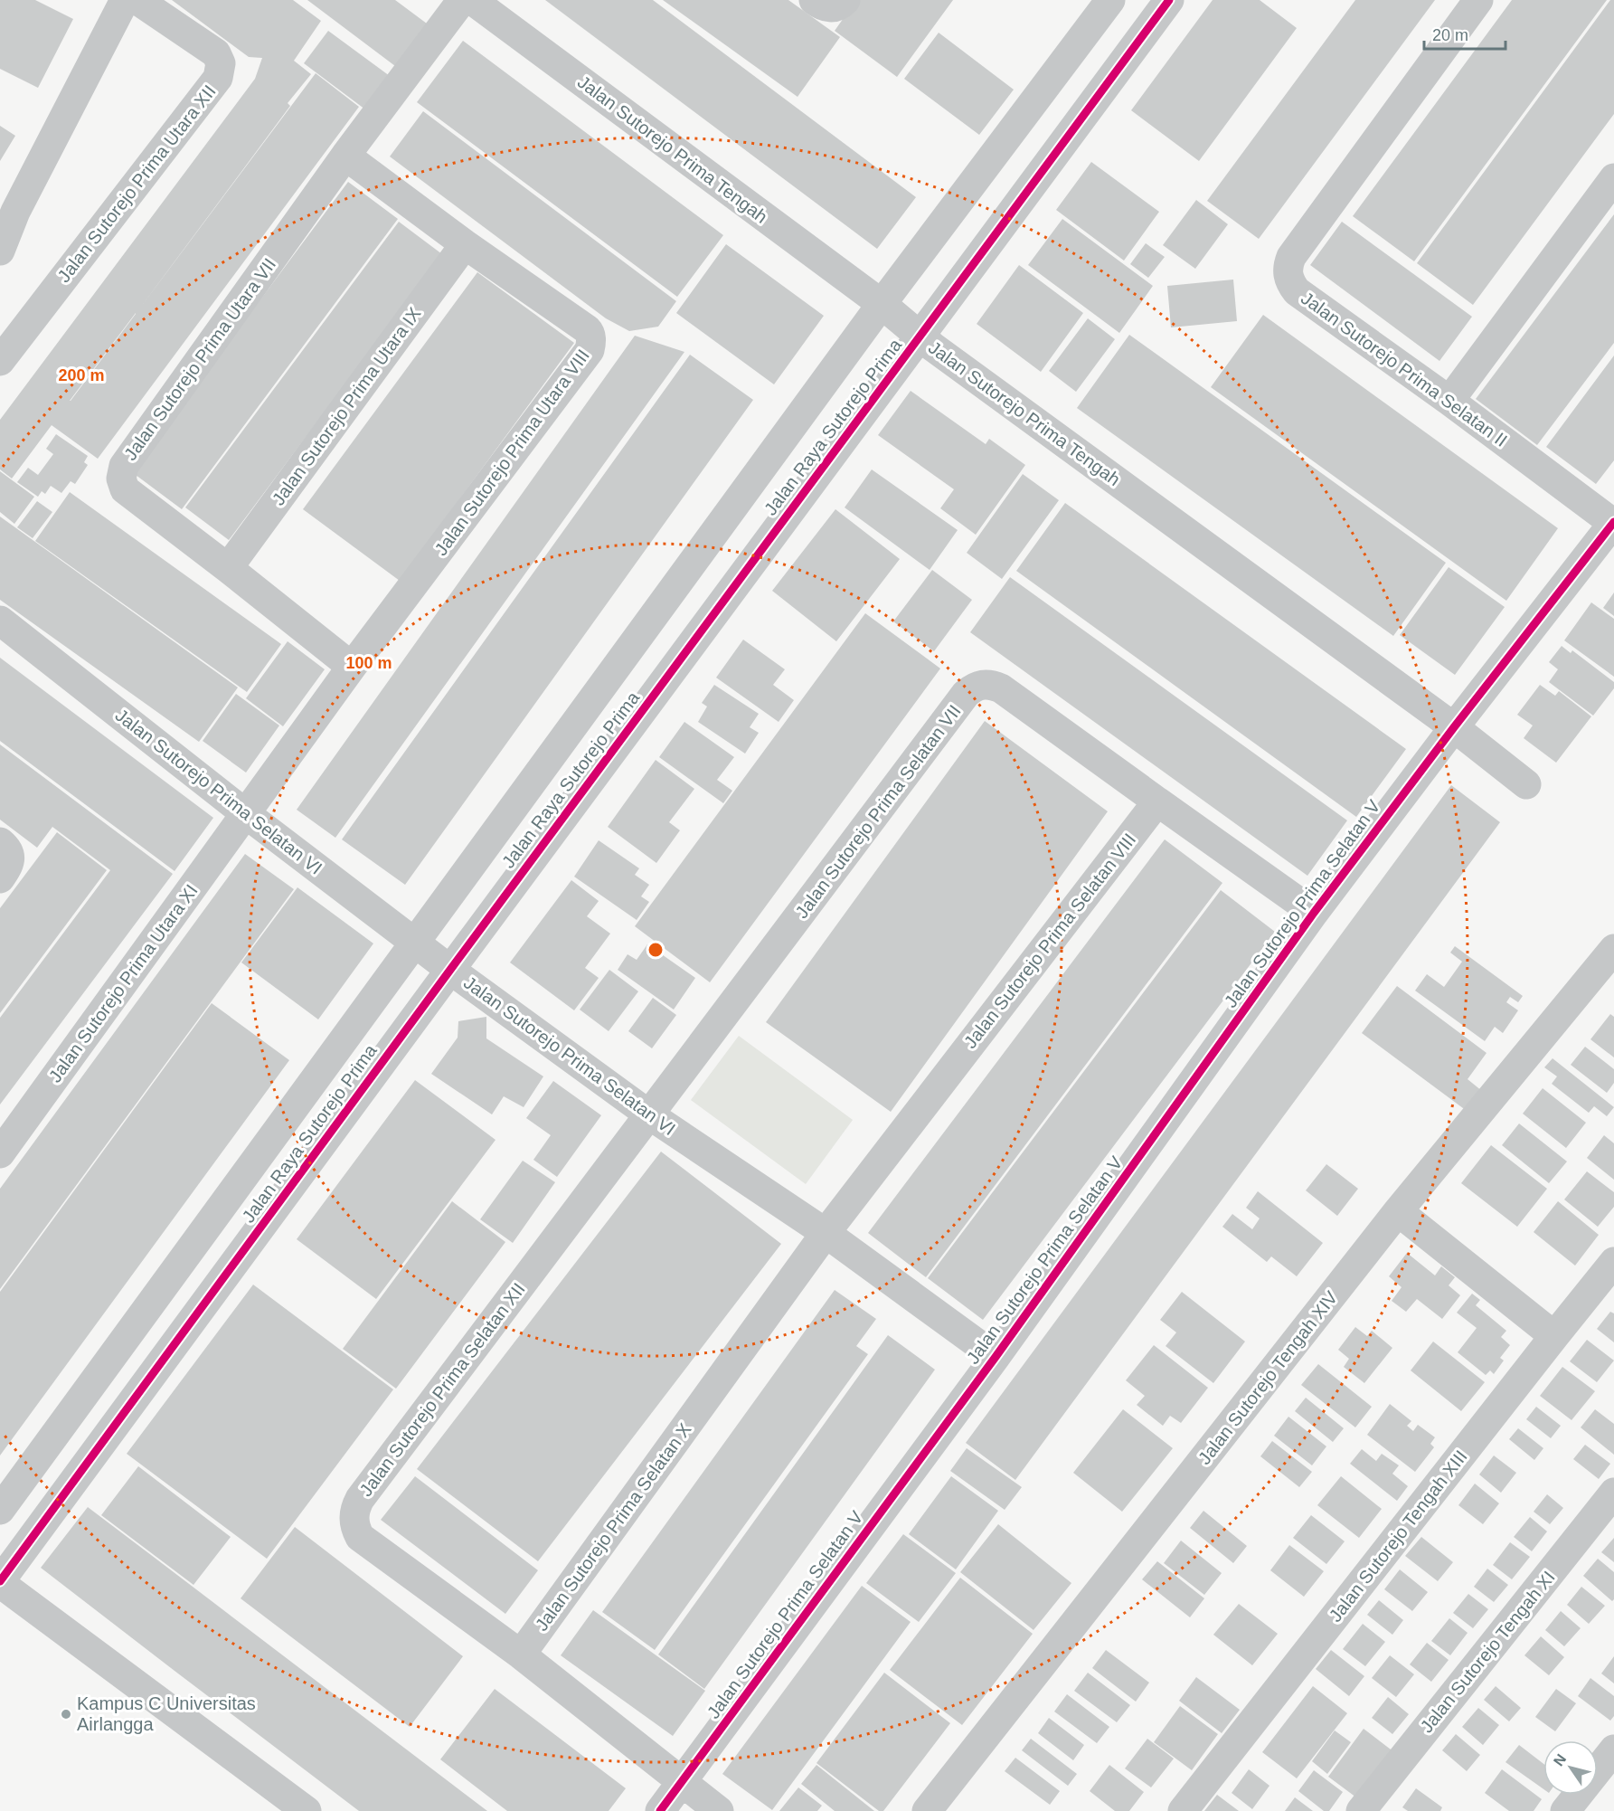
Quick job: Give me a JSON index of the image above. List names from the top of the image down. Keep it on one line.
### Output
{"streets":{"street":["Jalan Sutorejo Prima Tengah","Jalan Sutorejo Prima Utara XII","Jalan Sutorejo Prima Utara VII","Jalan Sutorejo Prima Selatan II","Jalan Sutorejo Prima Utara IX","Jalan Raya Sutorejo Prima","Jalan Sutorejo Prima Utara VIII","Jalan Sutorejo Prima Selatan VI","Jalan Sutorejo Prima Selatan VII","Jalan Sutorejo Prima Selatan V","Jalan Sutorejo Prima Selatan VIII","Jalan Sutorejo Prima Utara XI","Jalan Sutorejo Tengah XIV","Jalan Sutorejo Prima Selatan XII","Jalan Sutorejo Prima Selatan X","Jalan Sutorejo Tengah XIII","Jalan Sutorejo Tengah XI"]},"crossings":[["Jalan Sutorejo Prima Tengah","Jalan Raya Sutorejo Prima"],["Jalan Sutorejo Prima Tengah","Jalan Sutorejo Prima Selatan V"],["Jalan Sutorejo Prima Utara VII","Jalan Sutorejo Prima Utara IX"],["Jalan Sutorejo Prima Utara VII","Jalan Sutorejo Prima Utara VIII"],["Jalan Sutorejo Prima Selatan II","Jalan Sutorejo Prima Selatan V"],["Jalan Sutorejo Prima Utara IX","Jalan Sutorejo Prima Utara VIII"],["Jalan Raya Sutorejo Prima","Jalan Sutorejo Prima Selatan VI"],["Jalan Sutorejo Prima Utara VIII","Jalan Sutorejo Prima Selatan VI"],["Jalan Sutorejo Prima Utara VIII","Jalan Sutorejo Prima Utara XI"],["Jalan Sutorejo Prima Selatan VI","Jalan Sutorejo Prima Selatan VII"],["Jalan Sutorejo Prima Selatan VI","Jalan Sutorejo Prima Selatan V"],["Jalan Sutorejo Prima Selatan VI","Jalan Sutorejo Prima Selatan VIII"],["Jalan Sutorejo Prima Selatan VI","Jalan Sutorejo Prima Utara XI"],["Jalan Sutorejo Prima Selatan VI","Jalan Sutorejo Prima Selatan XII"],["Jalan Sutorejo Prima Selatan VI","Jalan Sutorejo Prima Selatan X"],["Jalan Sutorejo Prima Selatan VII","Jalan Sutorejo Prima Selatan VIII"],["Jalan Sutorejo Prima Selatan VII","Jalan Sutorejo Prima Selatan XII"],["Jalan Sutorejo Prima Selatan VIII","Jalan Sutorejo Prima Selatan X"],["Jalan Sutorejo Prima Selatan XII","Jalan Sutorejo Prima Selatan X"]],"places":["Kampus C Universitas Airlangga"],"scale_bar":"20 m","north":"top left","rings":["200 m","100 m"]}
